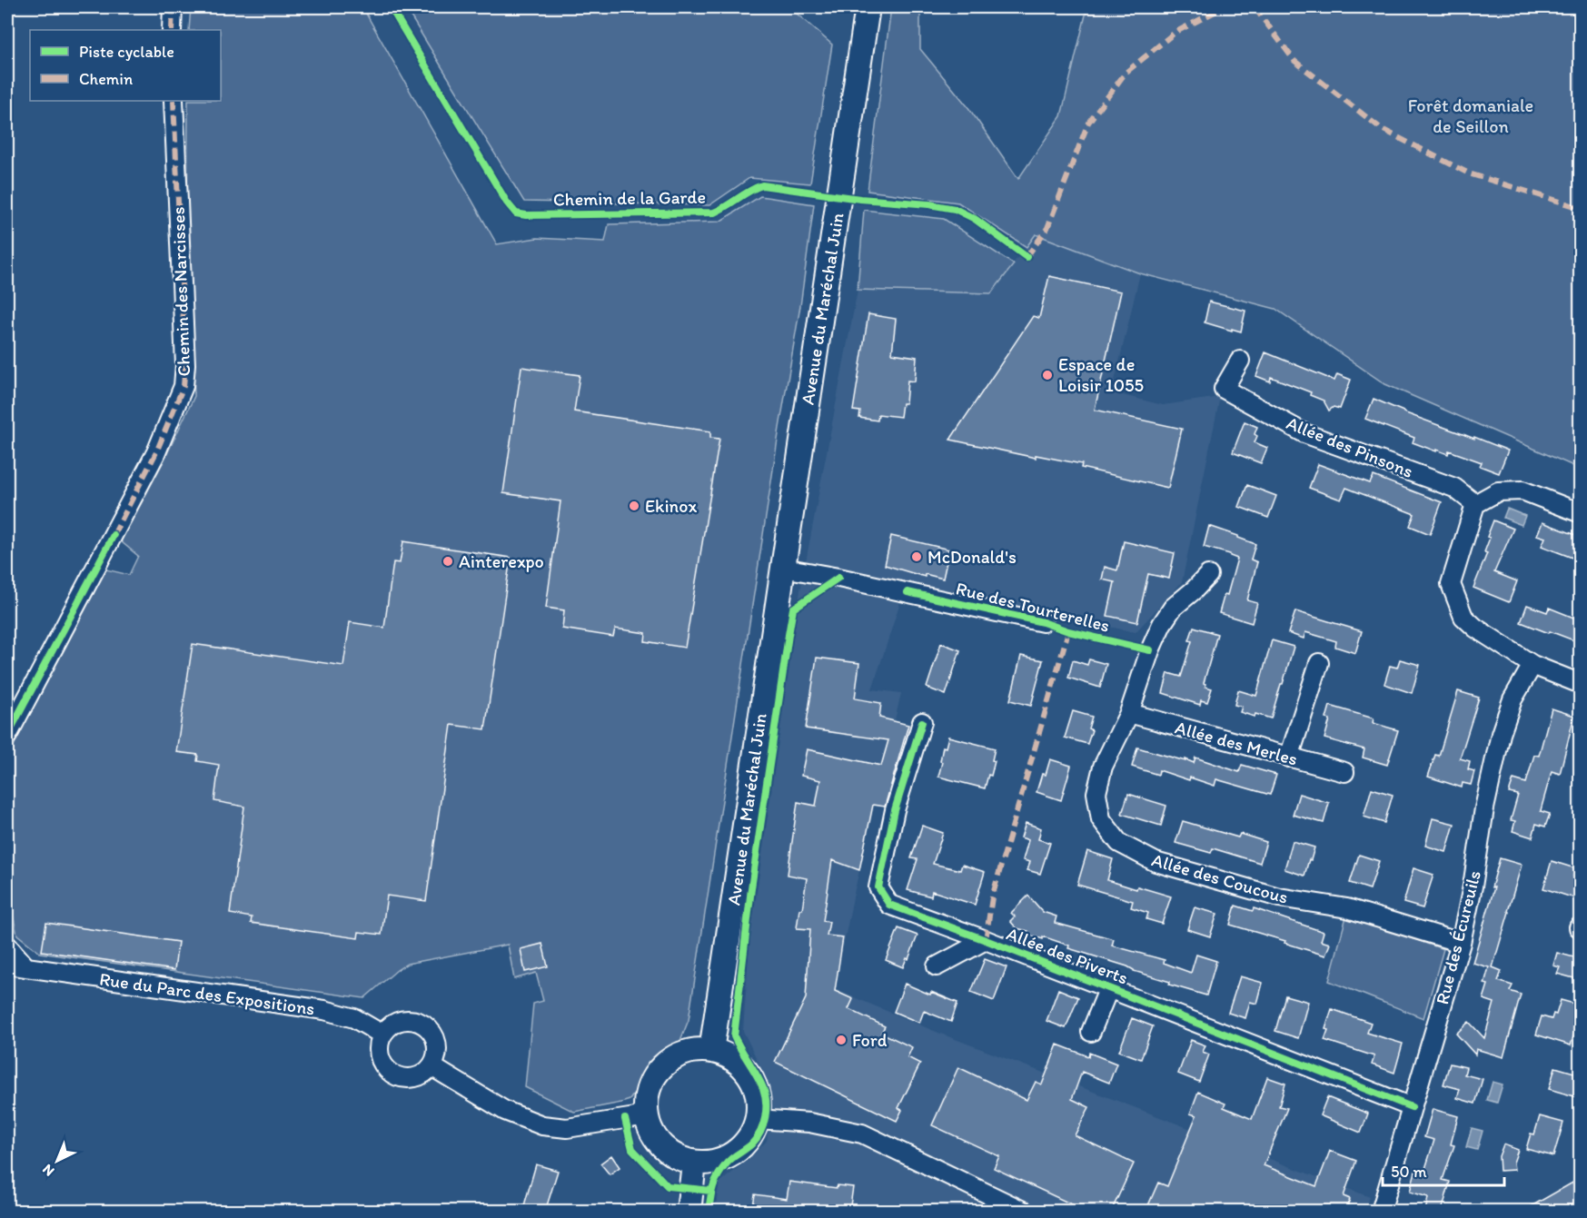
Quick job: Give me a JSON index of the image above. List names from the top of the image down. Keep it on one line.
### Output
{"streets":{"main road":["Avenue du Maréchal Juin"],"street":["Chemin des Narcisses","Allée des Pinsons","Rue des Tourterelles","Allée des Merles","Allée des Coucous","Rue des Écureuils","Allée des Piverts","Rue du Parc des Expositions"],"cycle path":["Chemin de la Garde"]},"crossings":[["Avenue du Maréchal Juin","Rue des Tourterelles"],["Allée des Merles","Allée des Coucous"],["Allée des Coucous","Rue des Écureuils"],["Rue des Écureuils","Allée des Piverts"]],"parks":["Forêt domaniale de Seillon"],"places":["Espace de Loisir 1055","Ekinox","McDonald's","Ainterexpo","Ford"],"legend":["Piste cyclable","Chemin"],"scale_bar":"50 m","north":"bottom left"}
